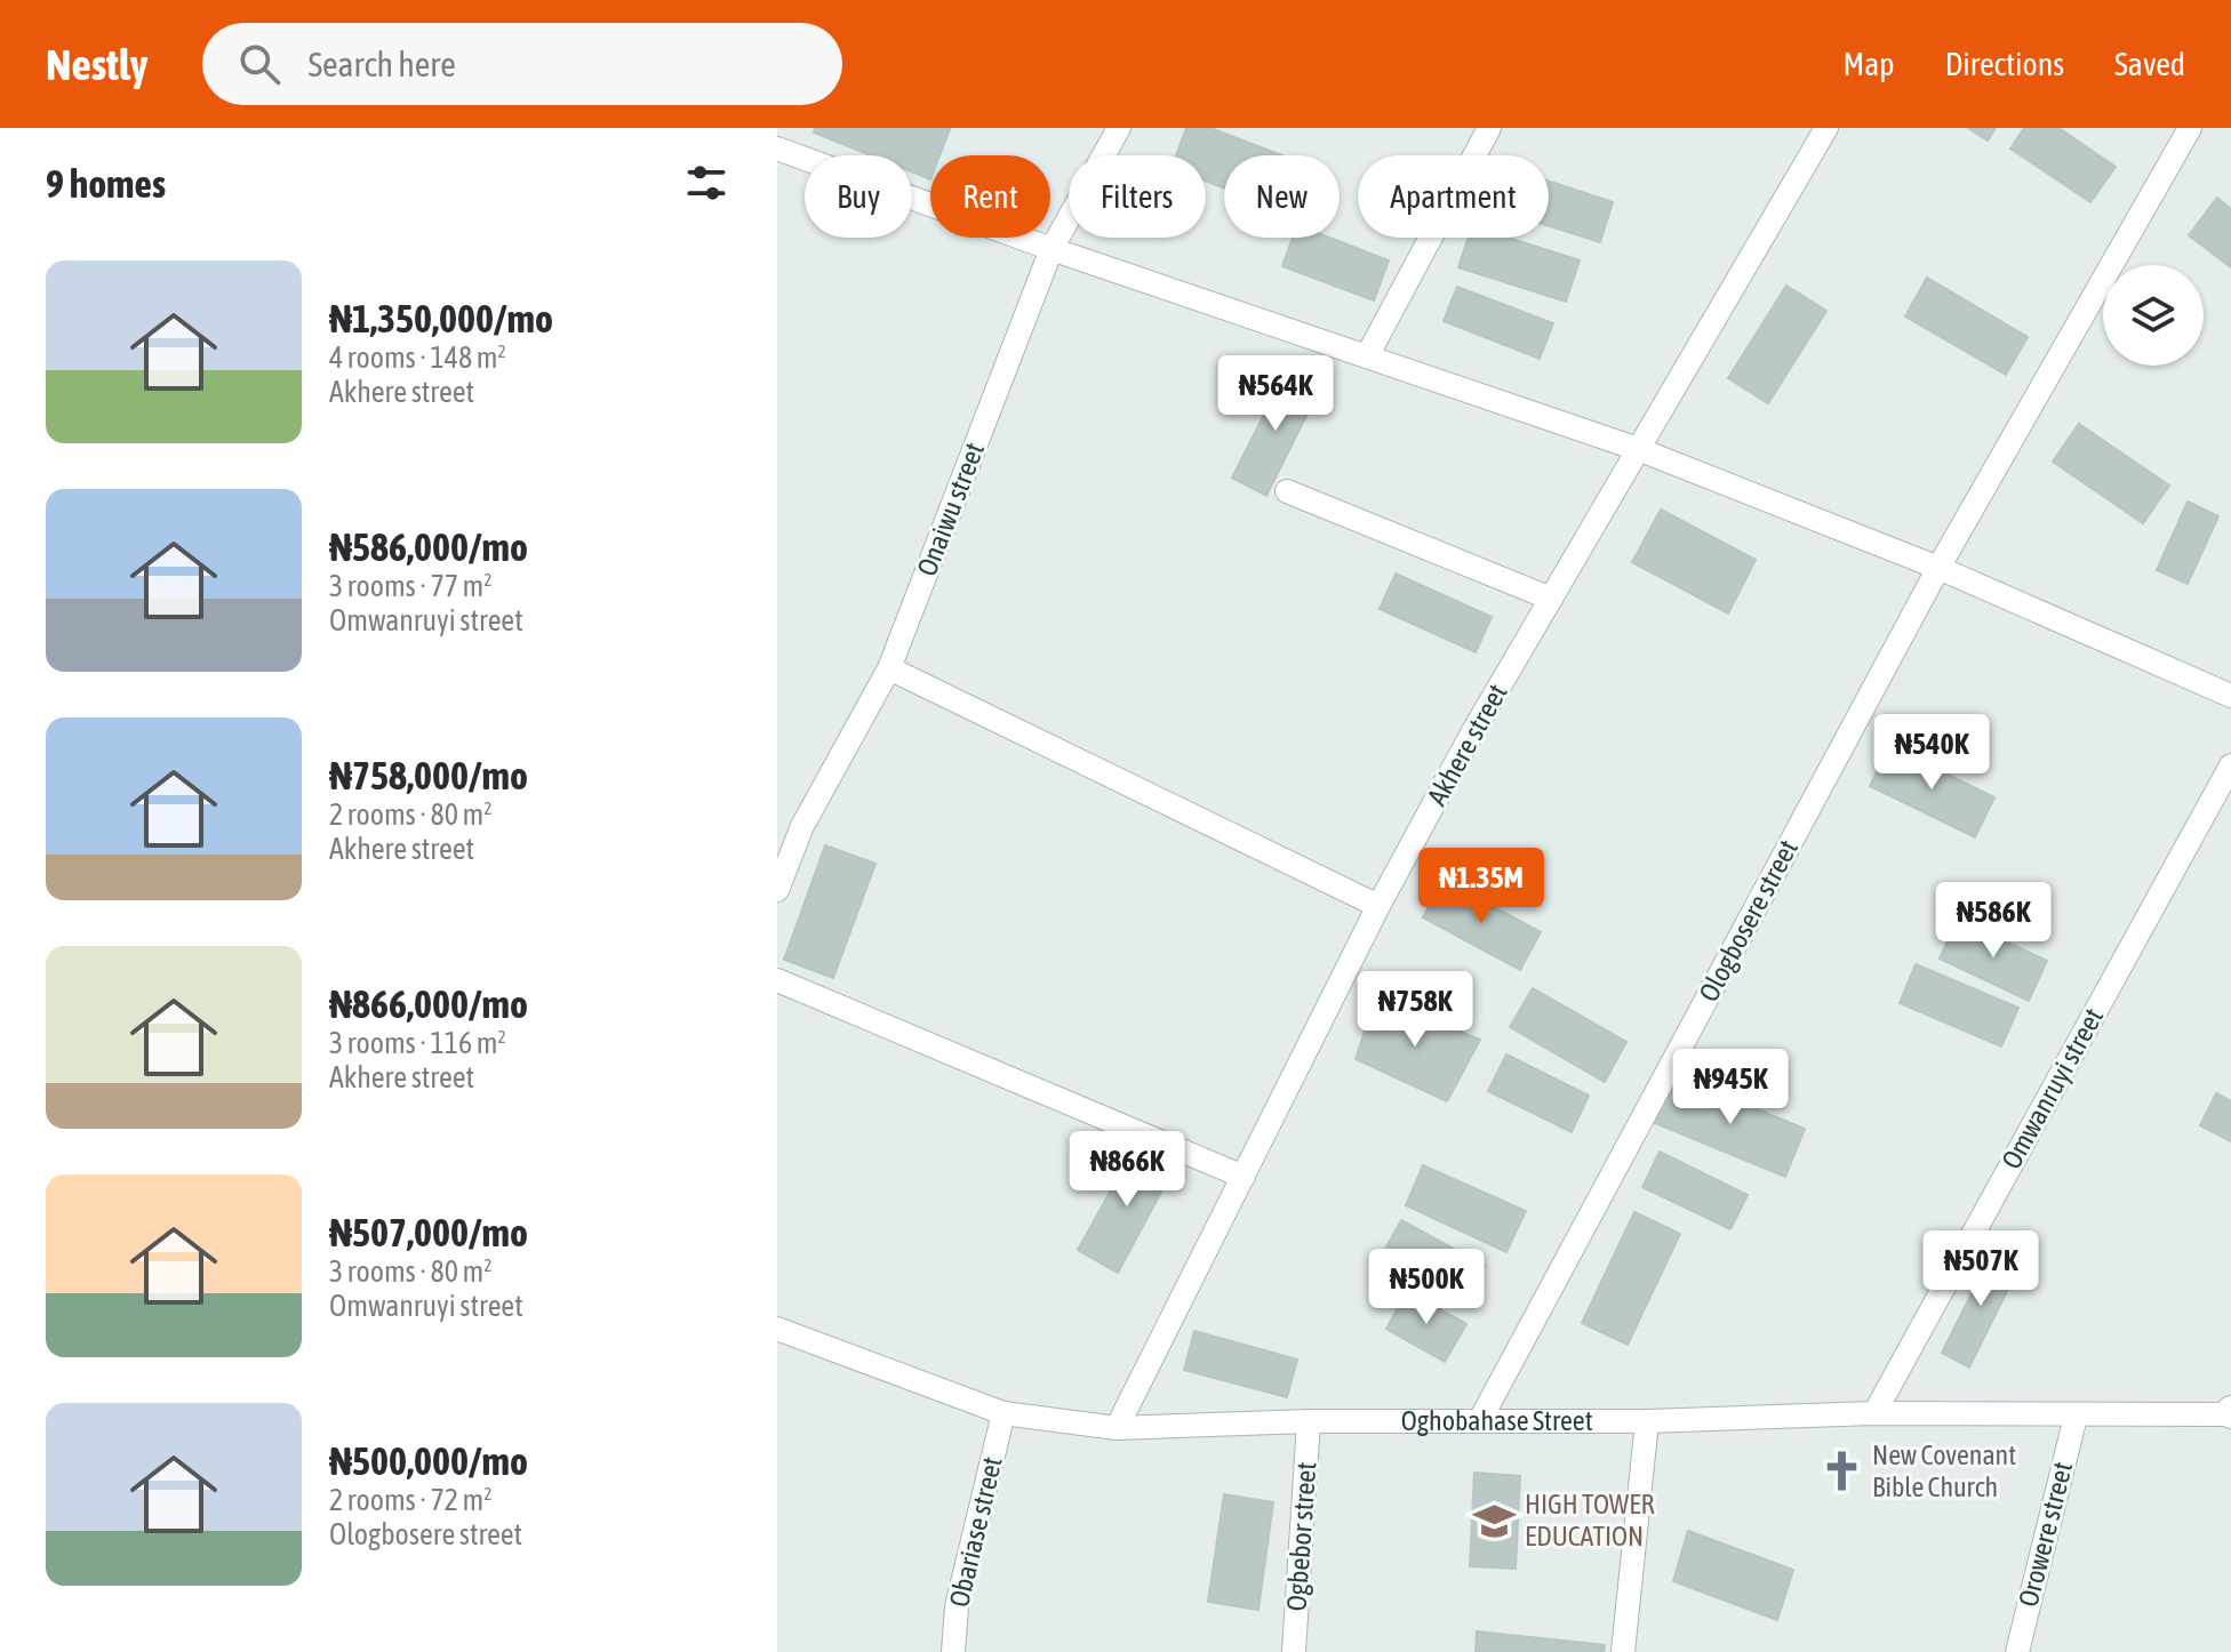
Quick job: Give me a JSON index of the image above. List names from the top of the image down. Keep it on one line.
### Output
{"streets":{"street":["Onaiwu street","Akhere street","Ologbosere street","Omwanruyi street","Oghobahase Street","Obariase street","Orowere street","Ogbebor street"]},"crossings":[["Akhere street","Oghobahase Street"],["Ologbosere street","Oghobahase Street"],["Omwanruyi street","Oghobahase Street"],["Oghobahase Street","Obariase street"],["Oghobahase Street","Orowere street"],["Oghobahase Street","Ogbebor street"]],"places":{"church":["New Covenant Bible Church"],"school or university":["HIGH TOWER EDUCATION"]},"page":{"header":"Nestly","search":"Search here","nav":["Map","Directions","Saved"],"heading":"9 homes","chip":["Buy","Rent","Filters","New","Apartment"],"list":[{"name":"₦1,350,000/mo","note":"4 rooms · 148 m² · Akhere street"},{"name":"₦586,000/mo","note":"3 rooms · 77 m² · Omwanruyi street"},{"name":"₦758,000/mo","note":"2 rooms · 80 m² · Akhere street"},{"name":"₦866,000/mo","note":"3 rooms · 116 m² · Akhere street"},{"name":"₦507,000/mo","note":"3 rooms · 80 m² · Omwanruyi street"},{"name":"₦500,000/mo","note":"2 rooms · 72 m² · Ologbosere street"}],"price":["₦564K","₦540K","₦1.35M","₦586K","₦758K","₦945K","₦866K","₦507K","₦500K"]}}
